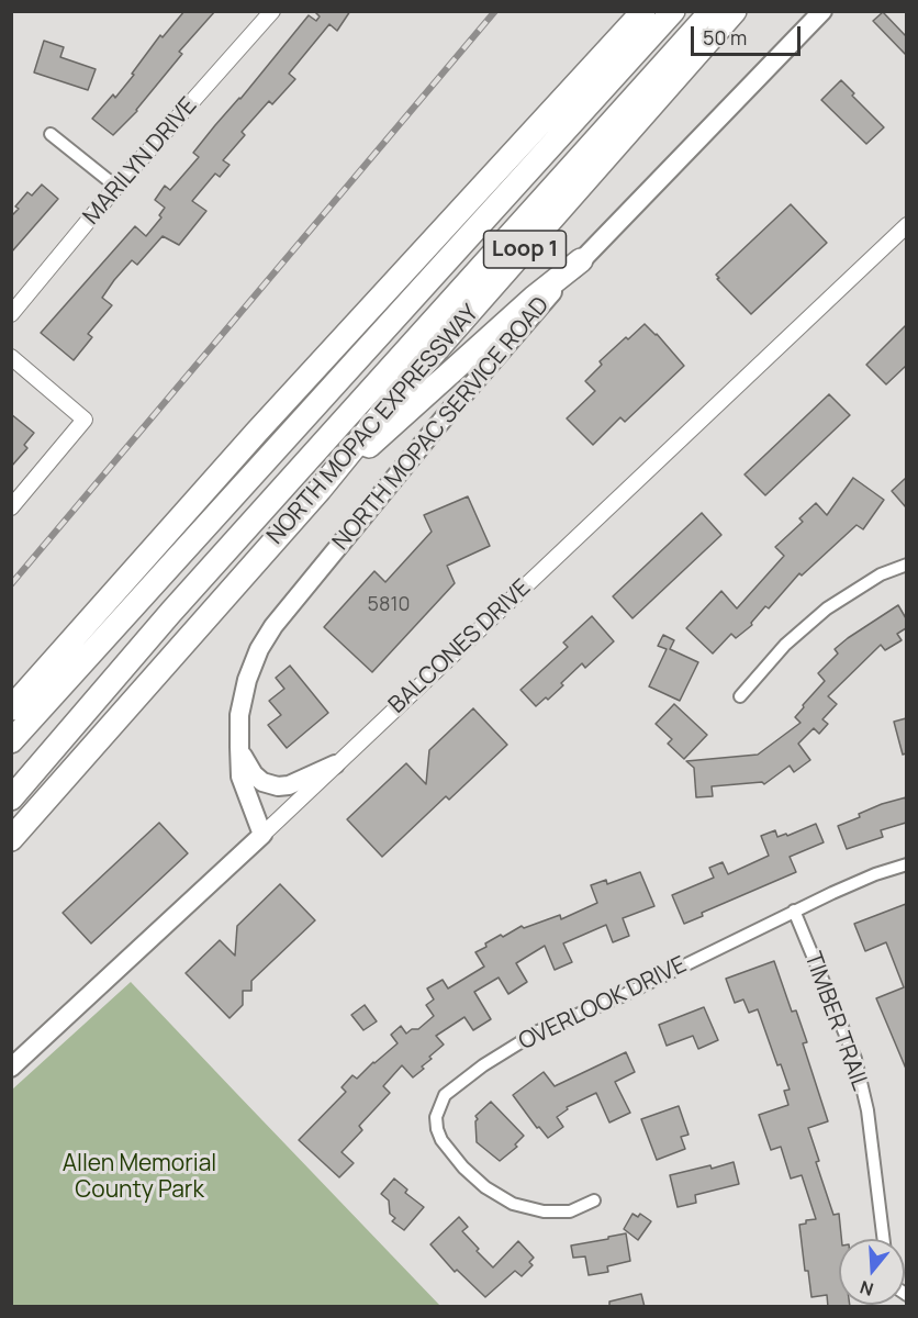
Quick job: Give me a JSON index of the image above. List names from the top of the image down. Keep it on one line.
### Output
{"streets":{"highway":["Loop 1","NORTH MOPAC EXPRESSWAY"],"main road":["NORTH MOPAC SERVICE ROAD","BALCONES DRIVE"],"street":["MARILYN DRIVE","OVERLOOK DRIVE","TIMBER TRAIL"]},"crossings":[["NORTH MOPAC SERVICE ROAD","BALCONES DRIVE"],["OVERLOOK DRIVE","TIMBER TRAIL"]],"parks":["Allen Memorial County Park"],"house_numbers":["5810"],"scale_bar":"50 m","north":"bottom"}
